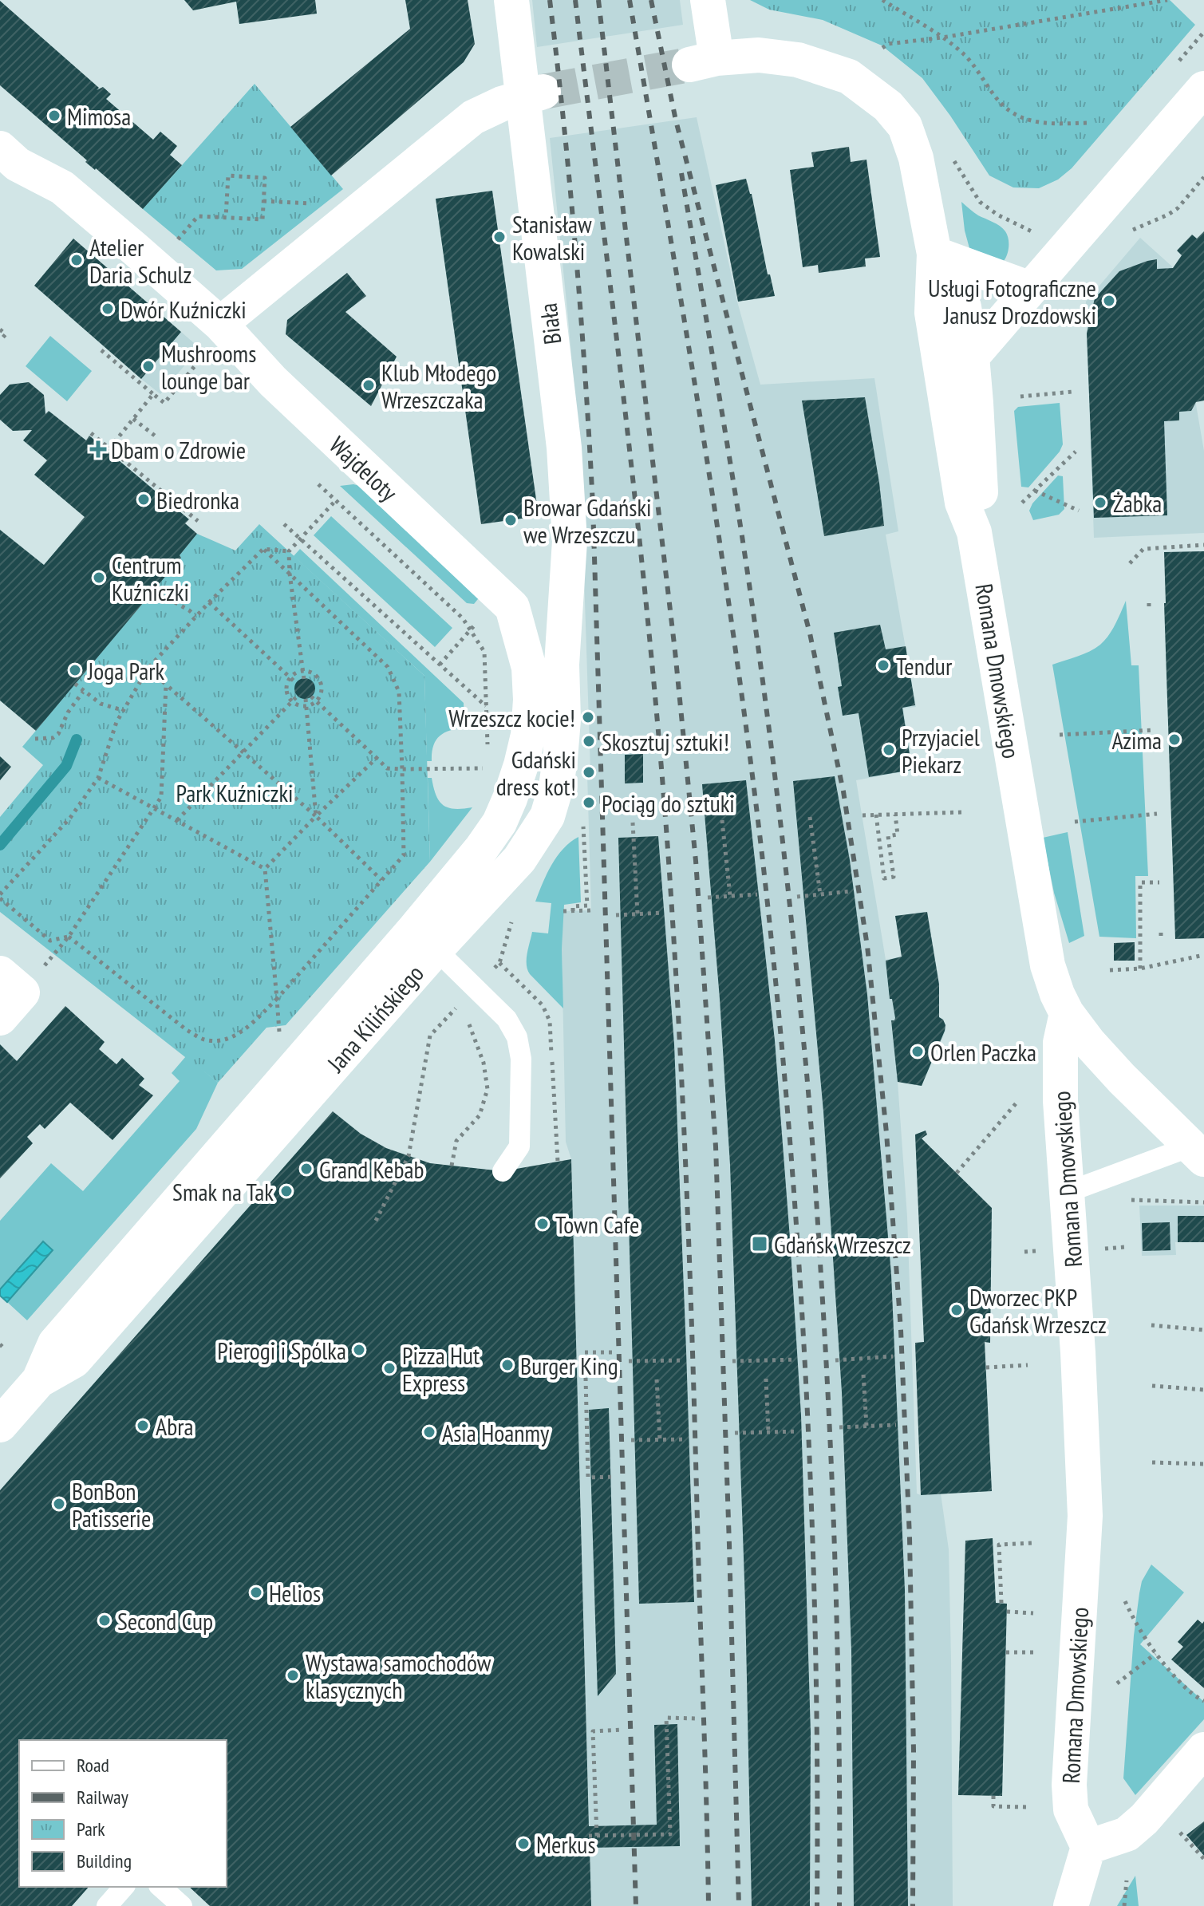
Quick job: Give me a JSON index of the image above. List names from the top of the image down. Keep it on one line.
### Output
{"streets":{"street":["Biała","Wajdeloty","Romana Dmowskiego","Jana Kilińskiego"]},"crossings":[["Biała","Jana Kilińskiego"],["Wajdeloty","Jana Kilińskiego"]],"parks":["Park Kuźniczki"],"places":{"other":["Mimosa","Stanisław Kowalski","Atelier Daria Schulz","Usługi Fotograficzne Janusz Drozdowski","Dwór Kuźniczki","Mushrooms lounge bar","Klub Młodego Wrzeszczaka","Biedronka","Żabka","Browar Gdański we Wrzeszczu","Centrum Kuźniczki","Tendur","Joga Park","Wrzeszcz kocie!","Azima","Skosztuj sztuki!","Przyjaciel Piekarz","Gdański dress kot!","Pociąg do sztuki","Orlen Paczka","Grand Kebab","Smak na Tak","Town Cafe","Dworzec PKP Gdańsk Wrzeszcz","Pierogi i Spólka","Burger King","Pizza Hut Express","Abra","Asia Hoanmy","BonBon Patisserie","Helios","Second Cup","Wystawa samochodów klasycznych","Merkus"],"health":["Dbam o Zdrowie"],"transit":["Gdańsk Wrzeszcz"]},"legend":["Road","Railway","Park","Building"]}
